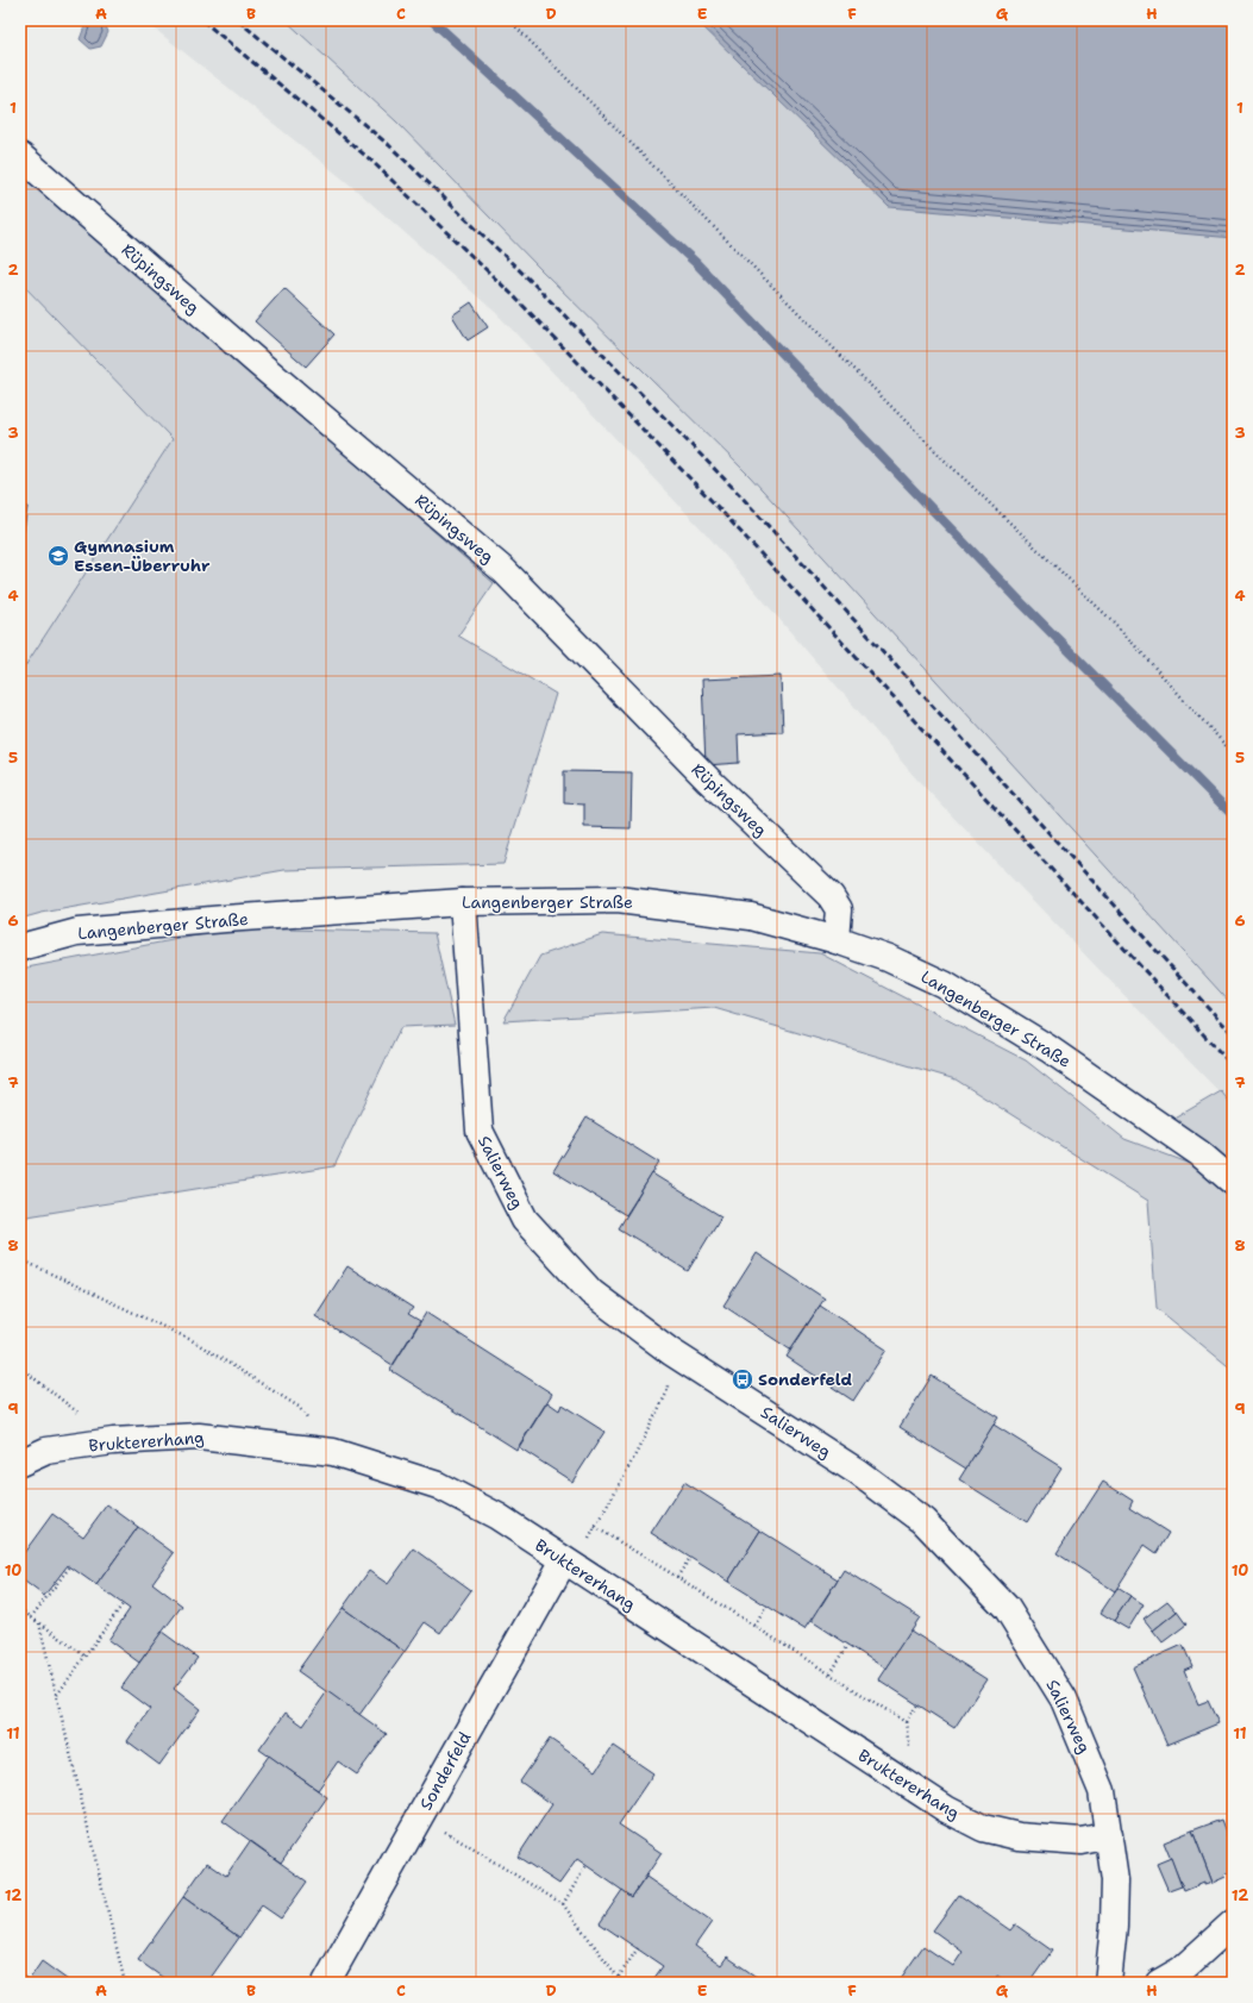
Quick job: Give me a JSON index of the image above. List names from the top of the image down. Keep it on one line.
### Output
{"streets":{"street":["Rüpingsweg","Langenberger Straße","Salierweg","Bruktererhang","Sonderfeld"]},"crossings":[["Rüpingsweg","Langenberger Straße"],["Langenberger Straße","Salierweg"],["Salierweg","Bruktererhang"],["Bruktererhang","Sonderfeld"]],"places":{"school or university":["Gymnasium Essen-Überruhr"],"bus stop":["Sonderfeld"]},"grid":{"columns":["A","B","C","D","E","F","G","H"],"rows":["1","2","3","4","5","6","7","8","9","10","11","12"]}}
